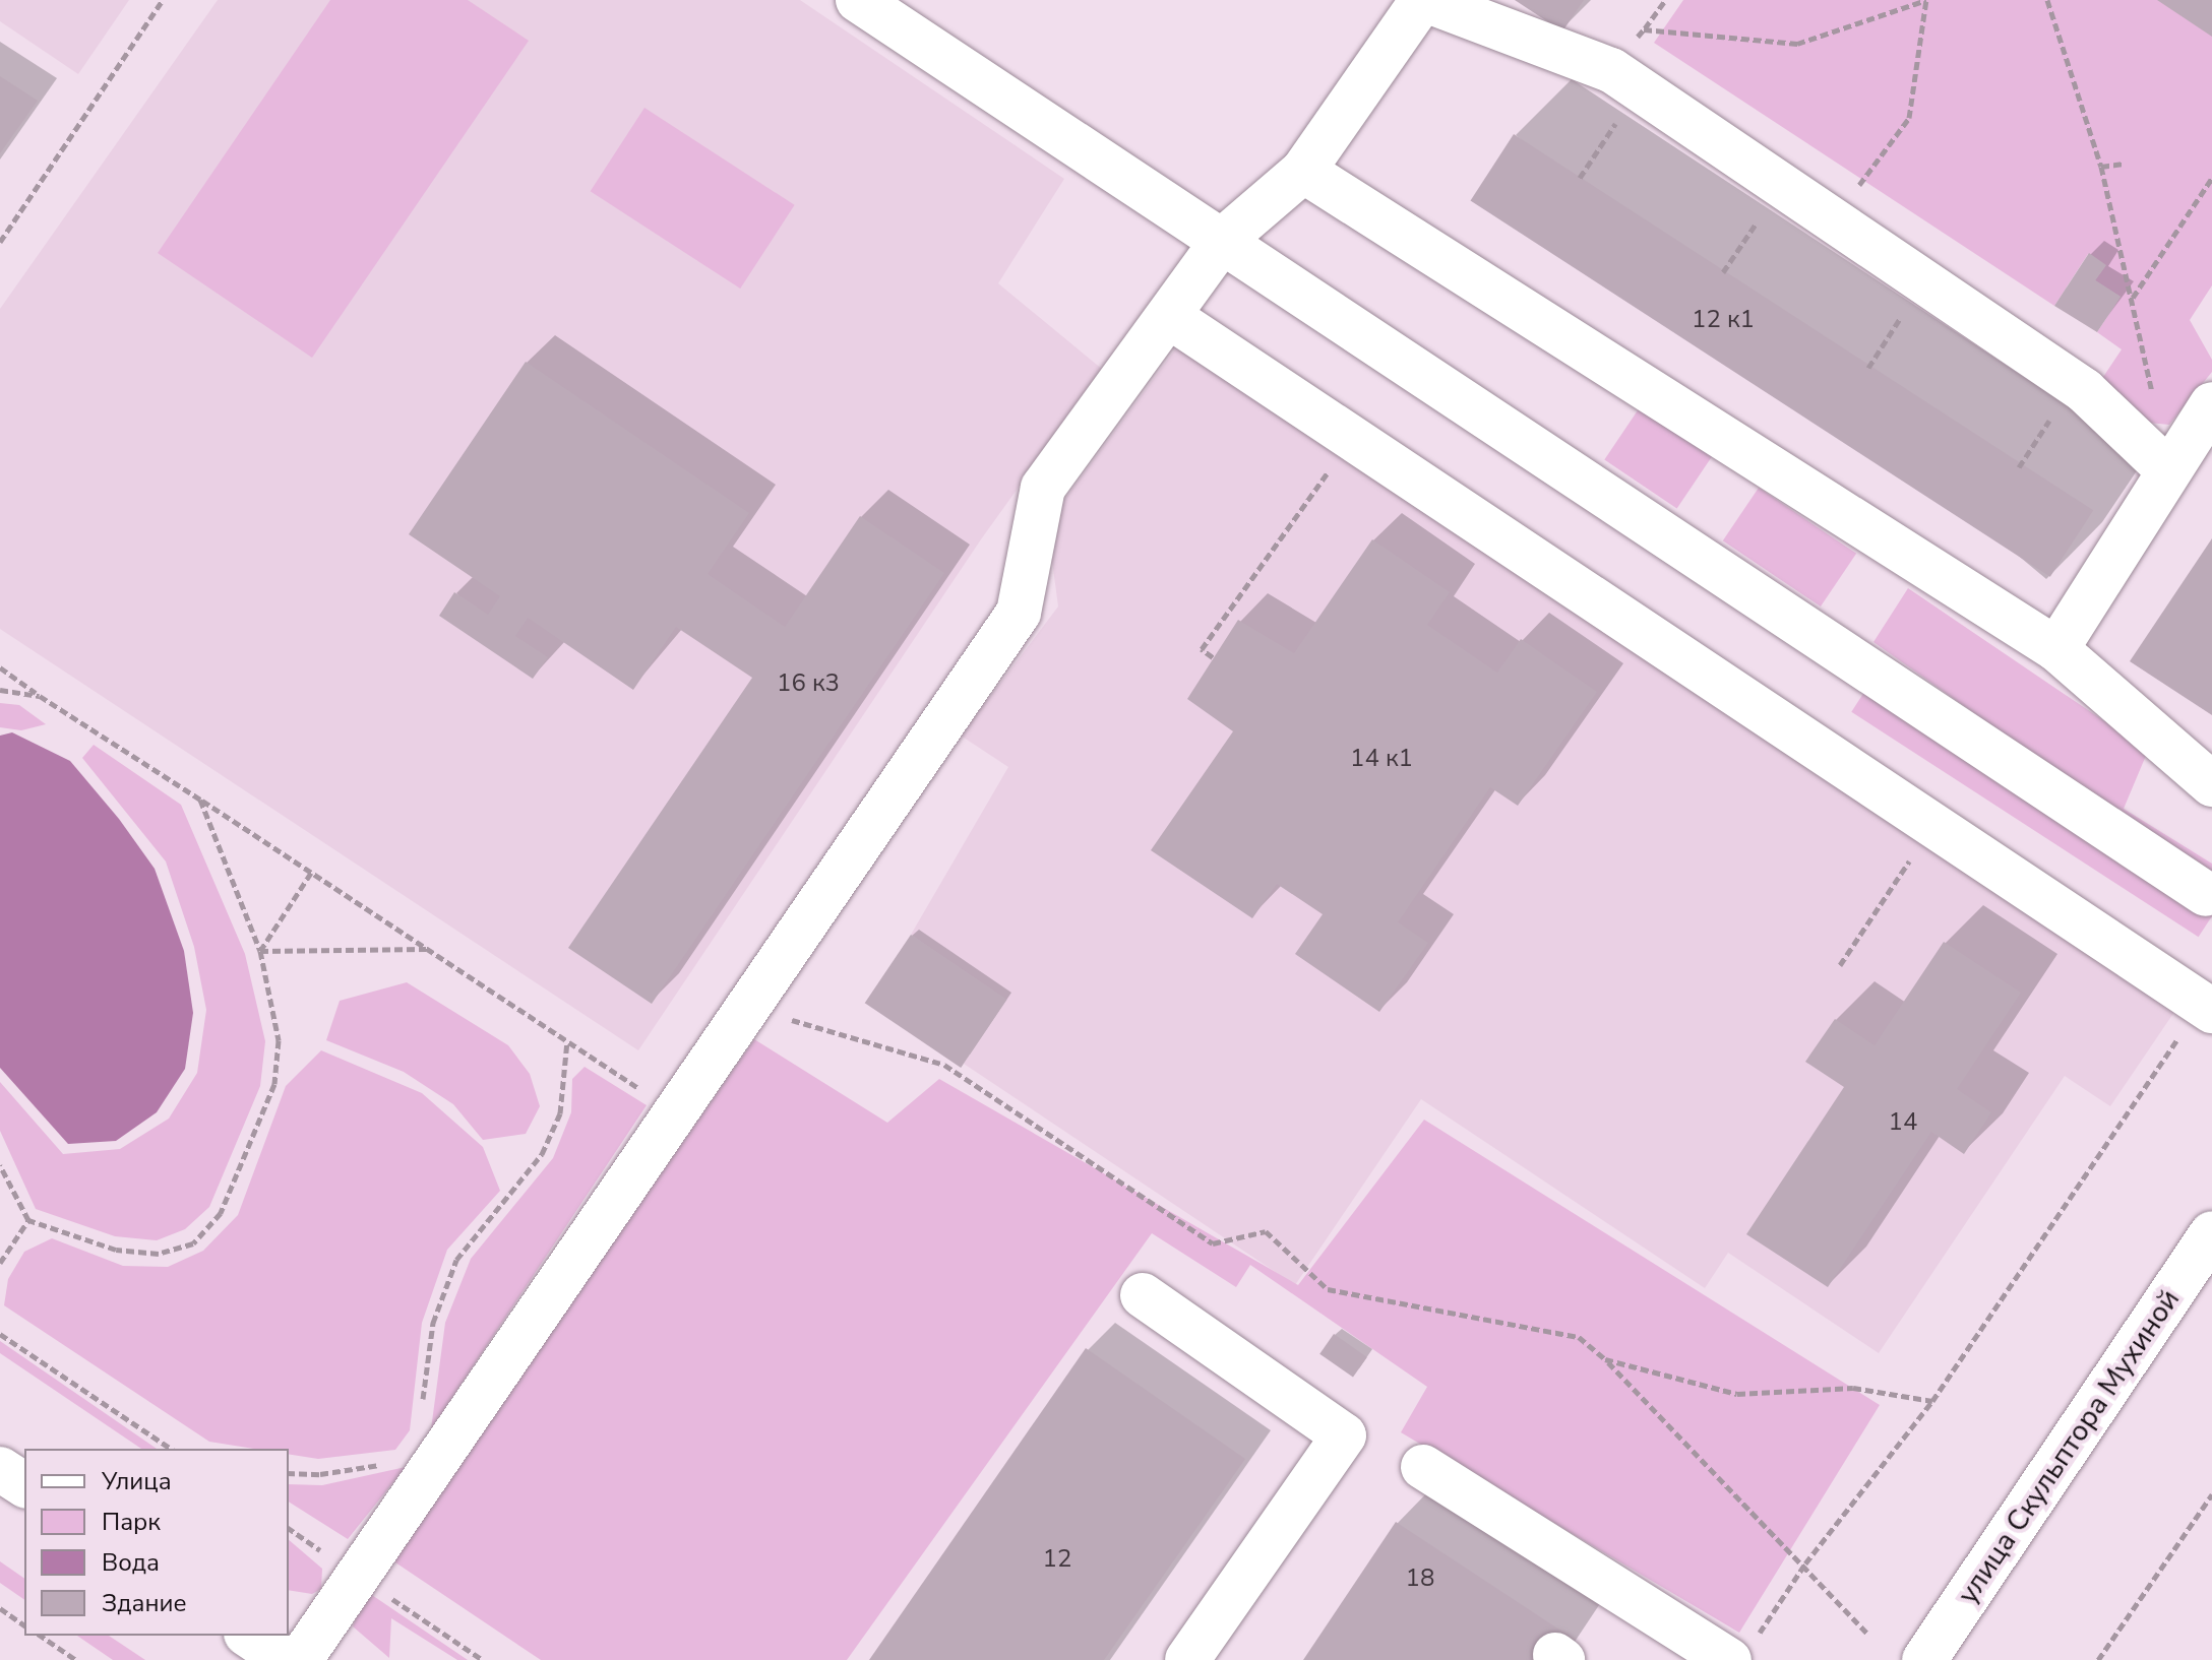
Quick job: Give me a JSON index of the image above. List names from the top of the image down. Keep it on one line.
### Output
{"streets":{"street":["улица Скульптора Мухиной"]},"house_numbers":["12 к1","16 к3","14 к1","14","12","18"],"legend":["Улица","Парк","Вода","Здание"]}
